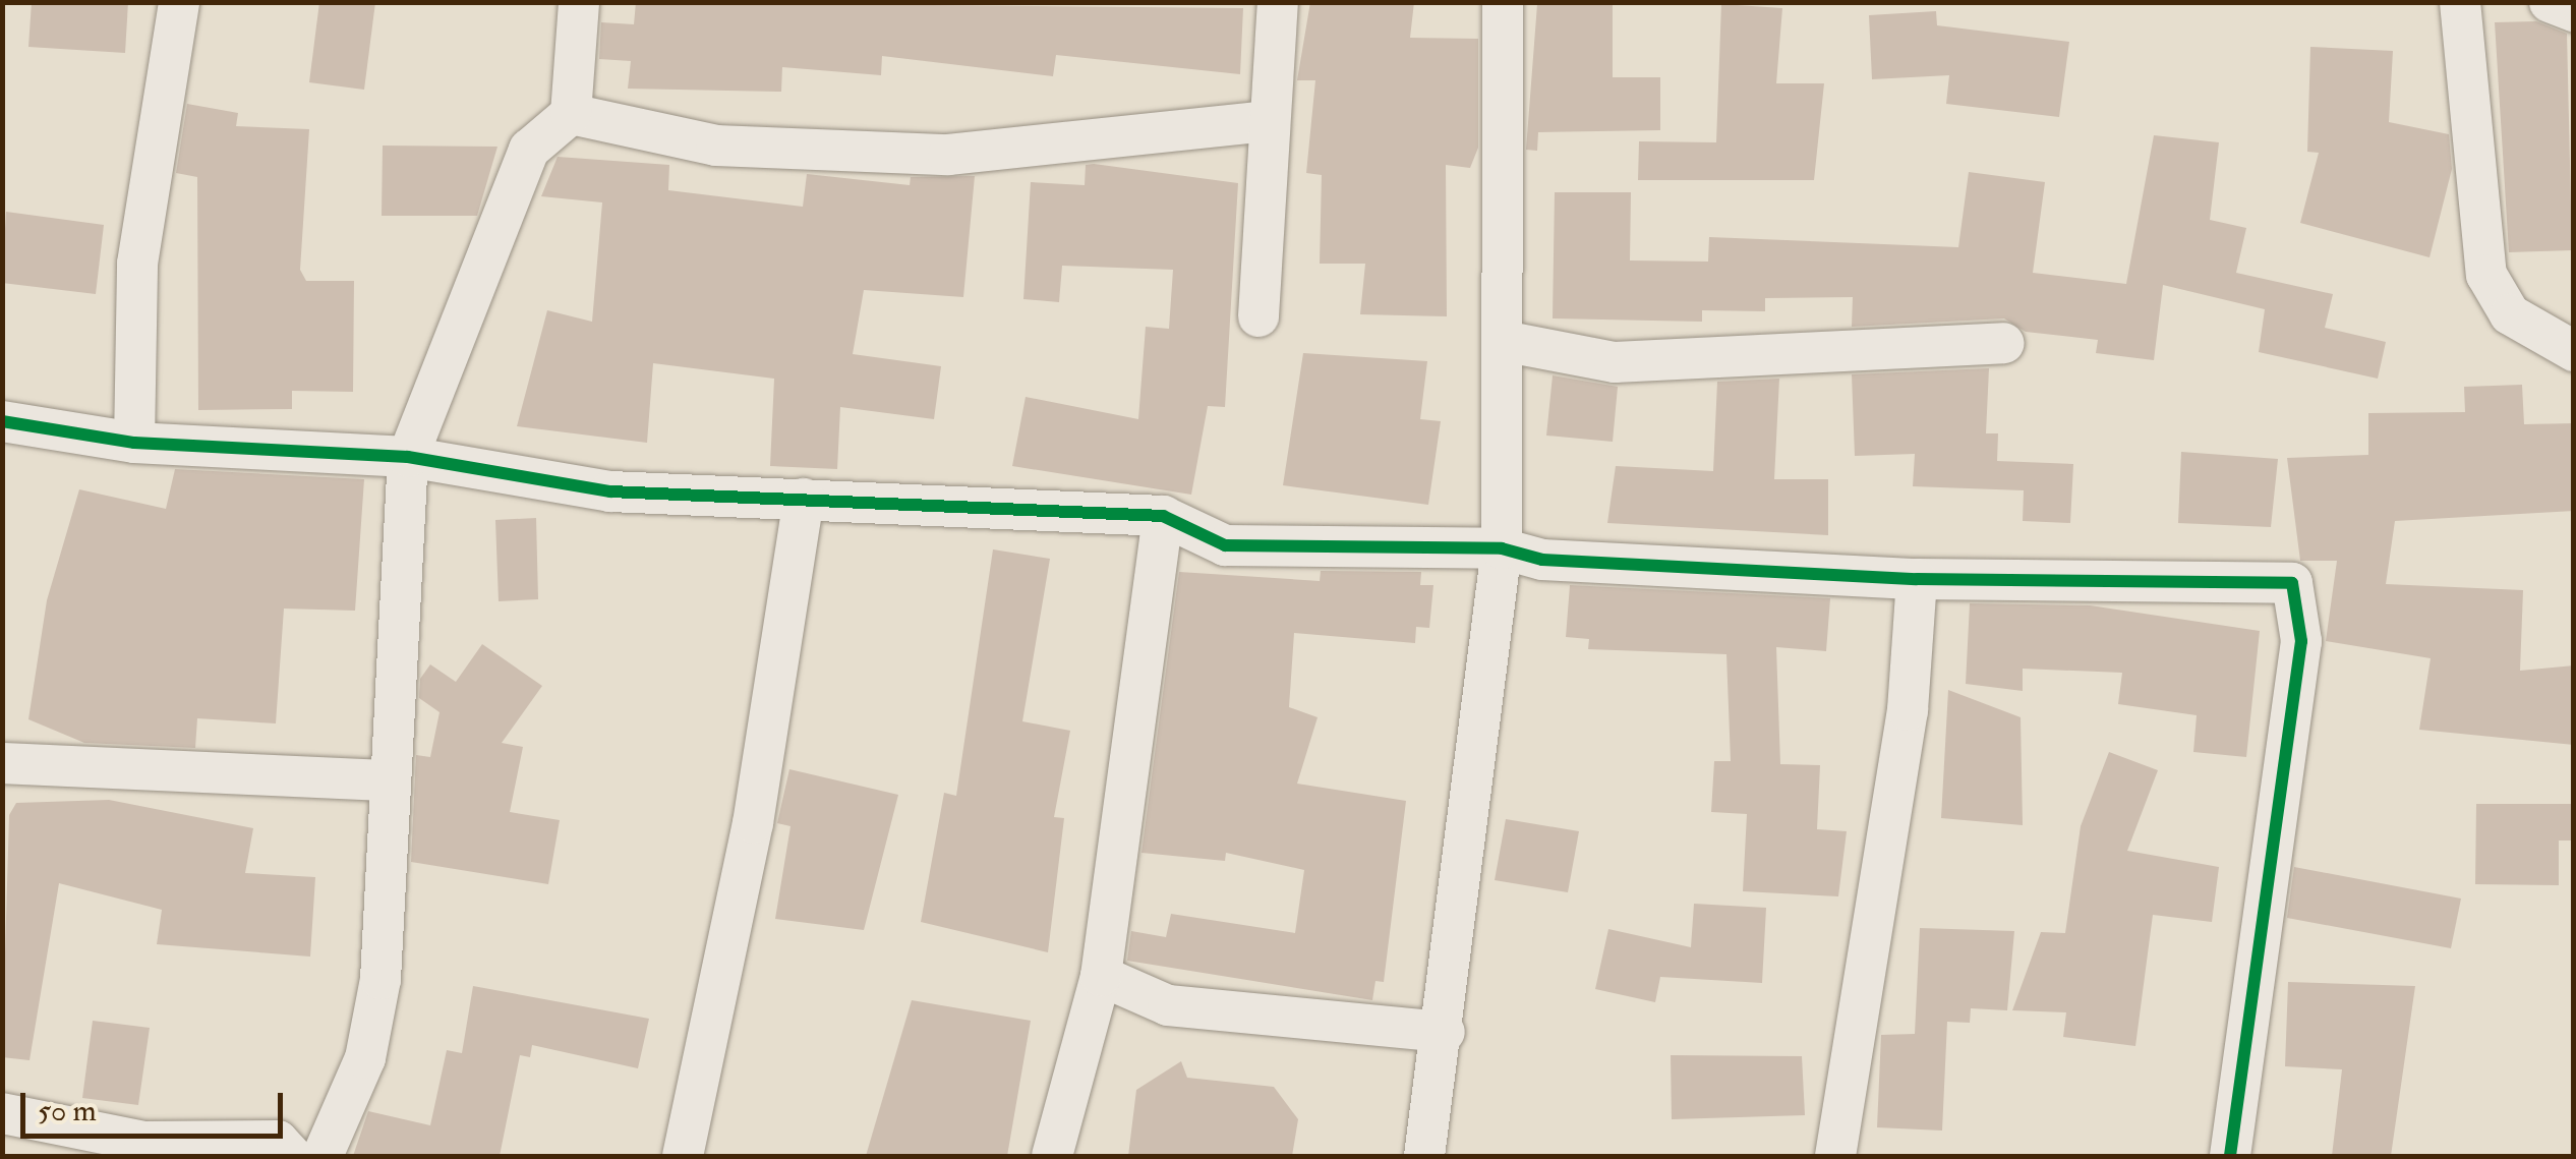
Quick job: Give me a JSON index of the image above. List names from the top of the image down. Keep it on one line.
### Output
{"scale_bar":"50 m"}
